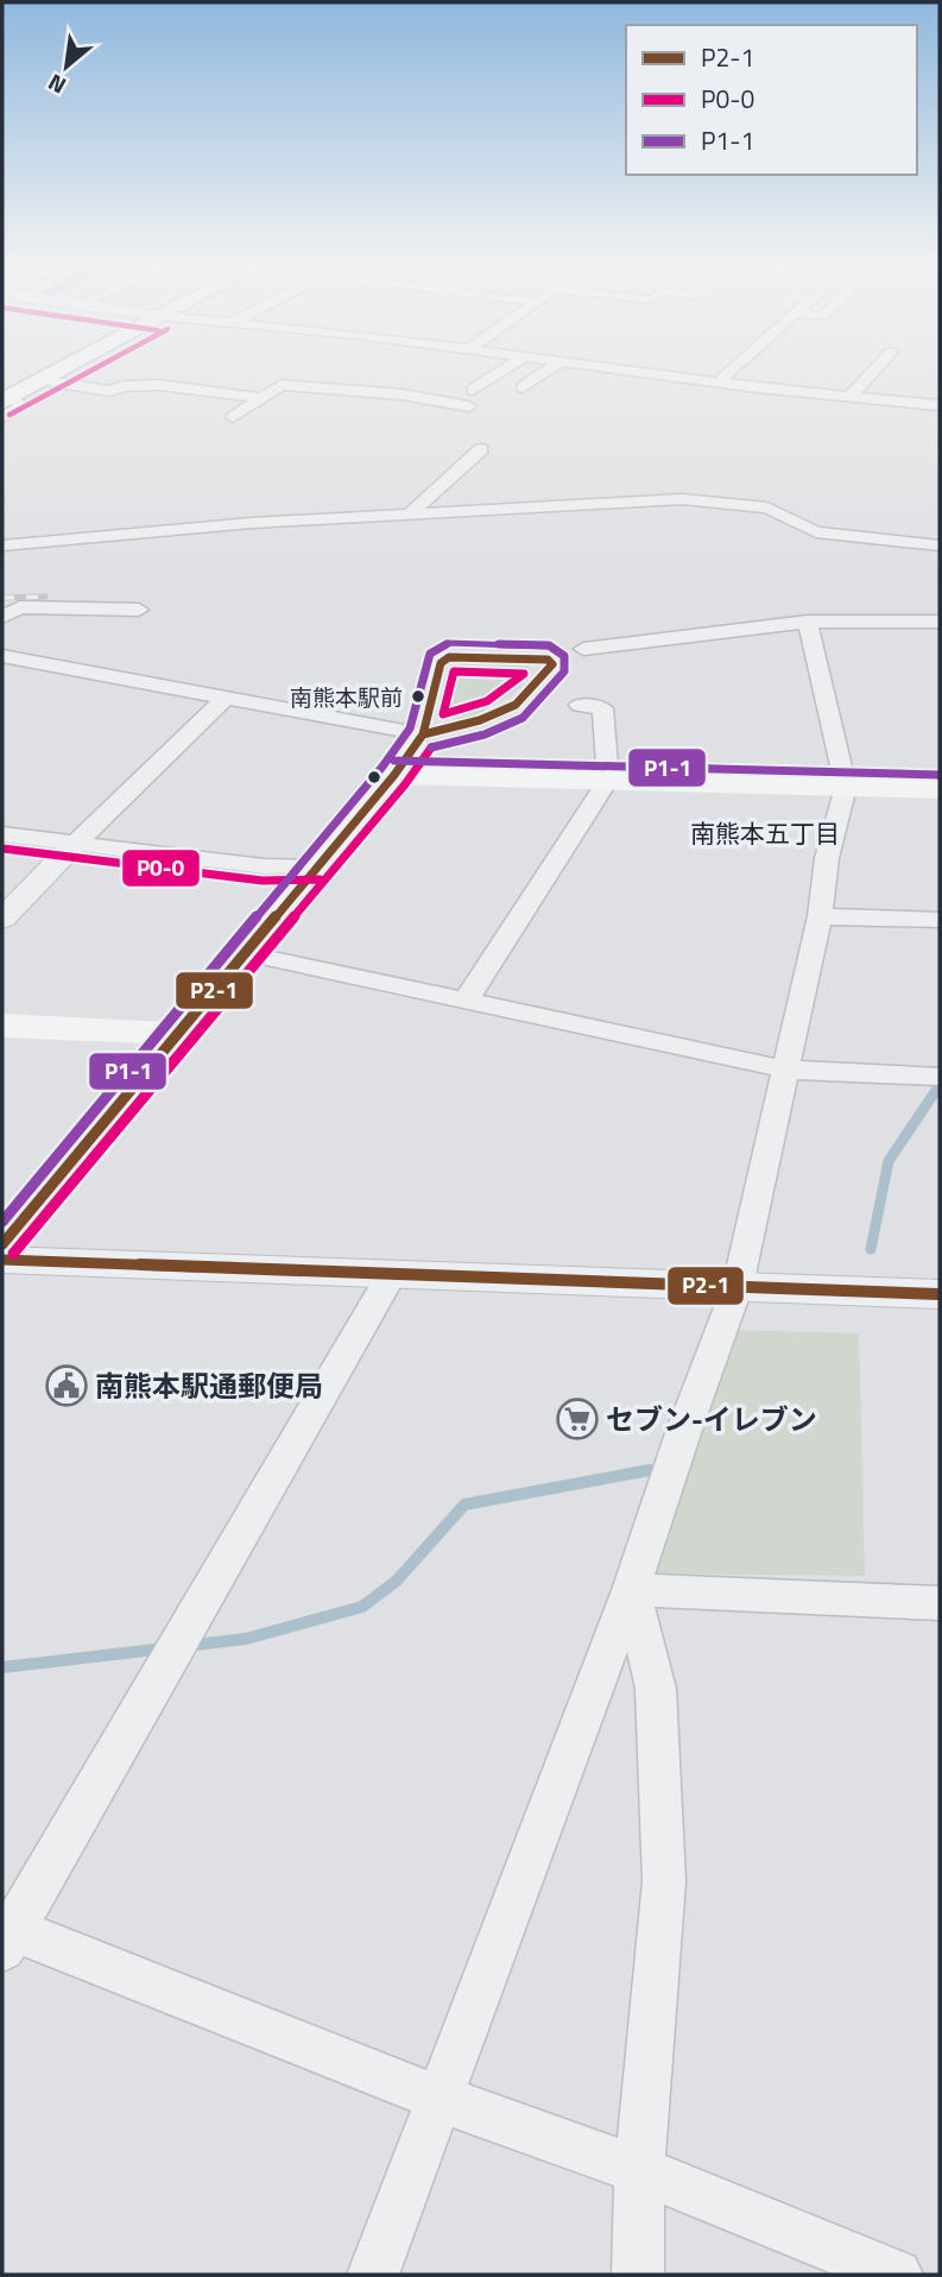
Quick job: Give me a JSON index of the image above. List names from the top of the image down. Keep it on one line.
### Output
{"districts":["南熊本五丁目"],"places":{"other":["南熊本駅前"],"public building":["南熊本駅通郵便局"],"supermarket":["セブン-イレブン"]},"lines":["transit line P0-0","transit line P1-1","transit line P2-1"],"legend":["P2-1","P0-0","P1-1"],"north":"bottom left"}
